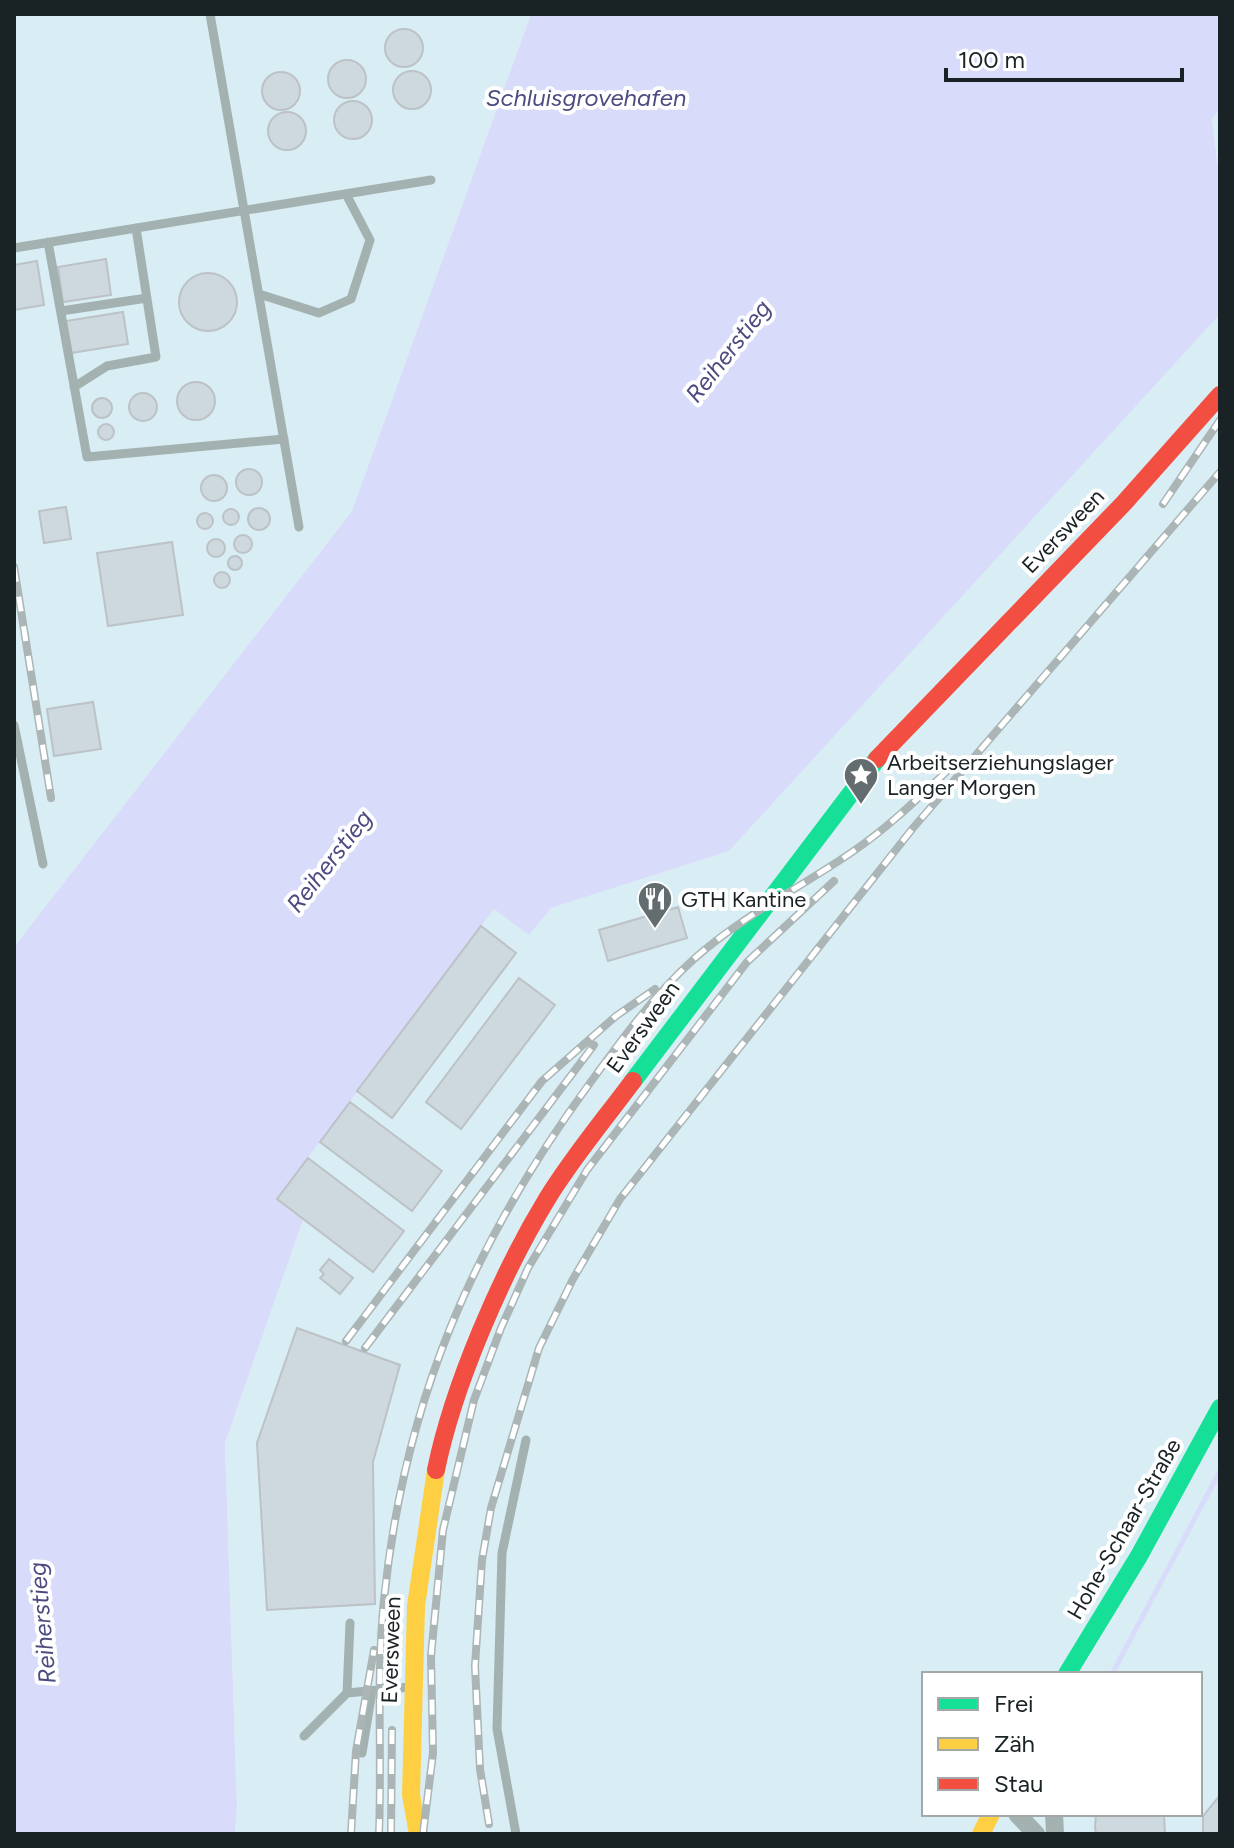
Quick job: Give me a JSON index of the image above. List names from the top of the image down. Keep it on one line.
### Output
{"streets":{"street":["Eversween","Hohe-Schaar-Straße"]},"water":["Schluisgrovehafen","Reiherstieg"],"places":{"place":["Arbeitserziehungslager Langer Morgen"],"restaurant":["GTH Kantine"]},"legend":["Frei","Zäh","Stau"],"scale_bar":"100 m"}
